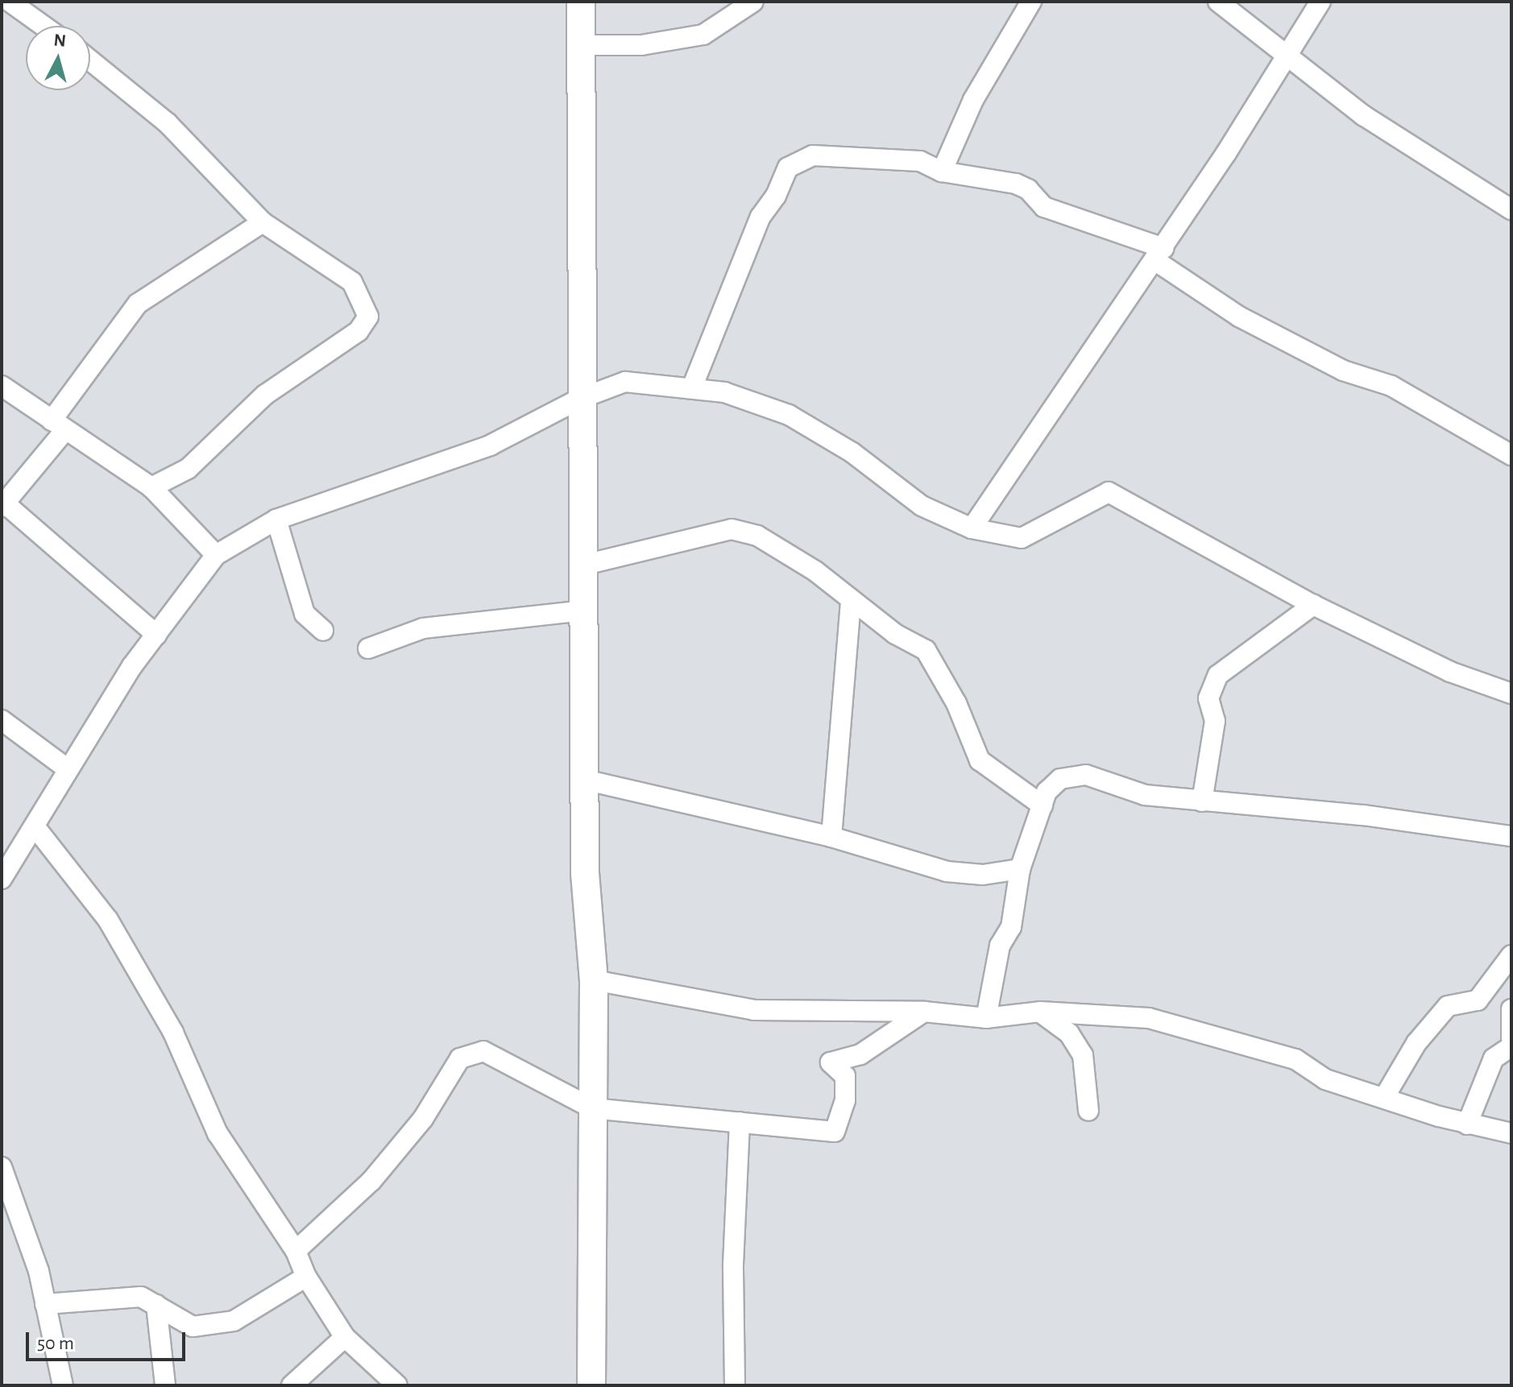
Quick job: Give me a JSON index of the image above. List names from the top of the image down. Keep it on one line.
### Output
{"scale_bar":"50 m","north":"top"}
